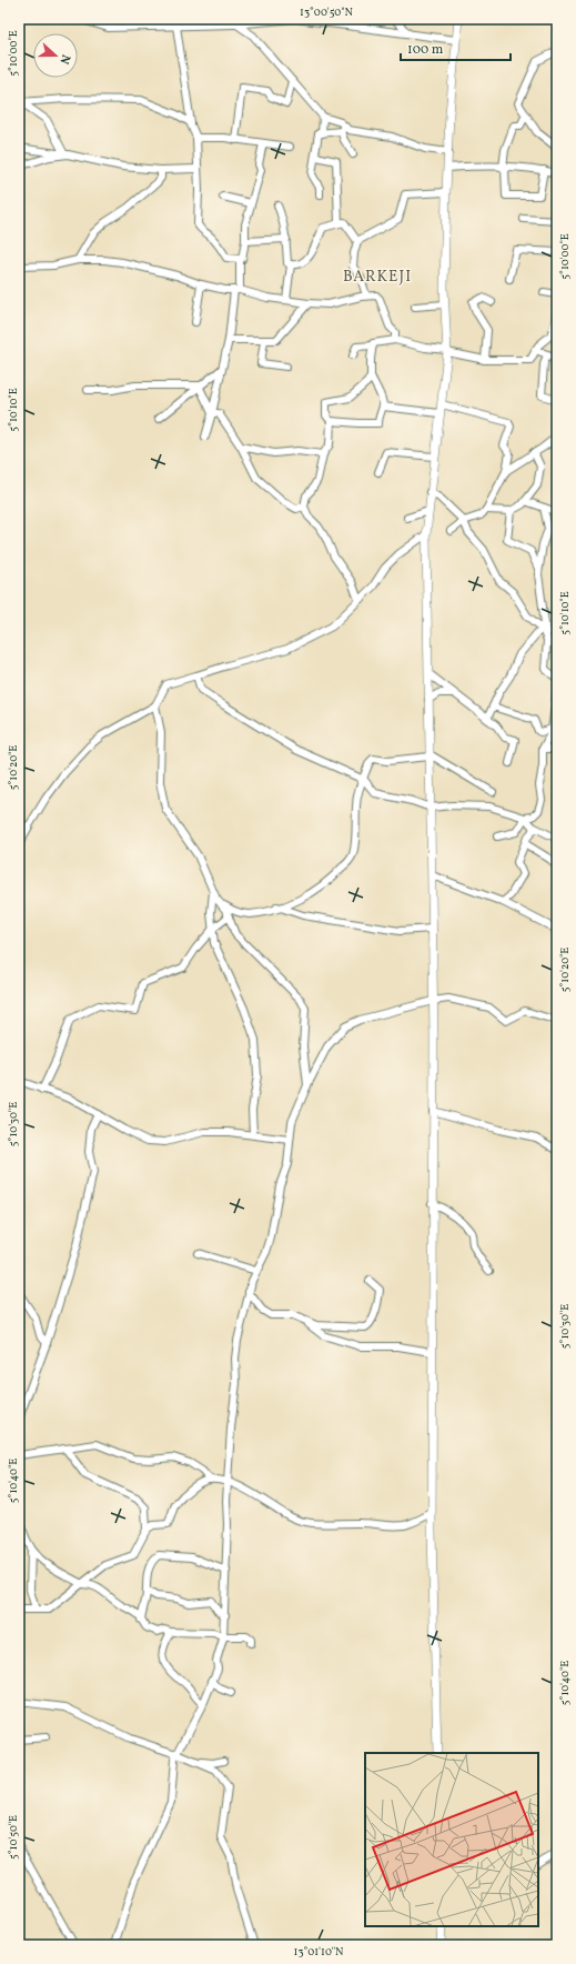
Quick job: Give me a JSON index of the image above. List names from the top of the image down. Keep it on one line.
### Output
{"districts":["BARKEJI"],"scale_bar":"100 m","north":"right","coordinates":["13°00'50\"N","5°10'00\"E","5°10'10\"E","5°10'20\"E","5°10'30\"E","5°10'40\"E","5°10'50\"E","13°01'10\"N"]}
